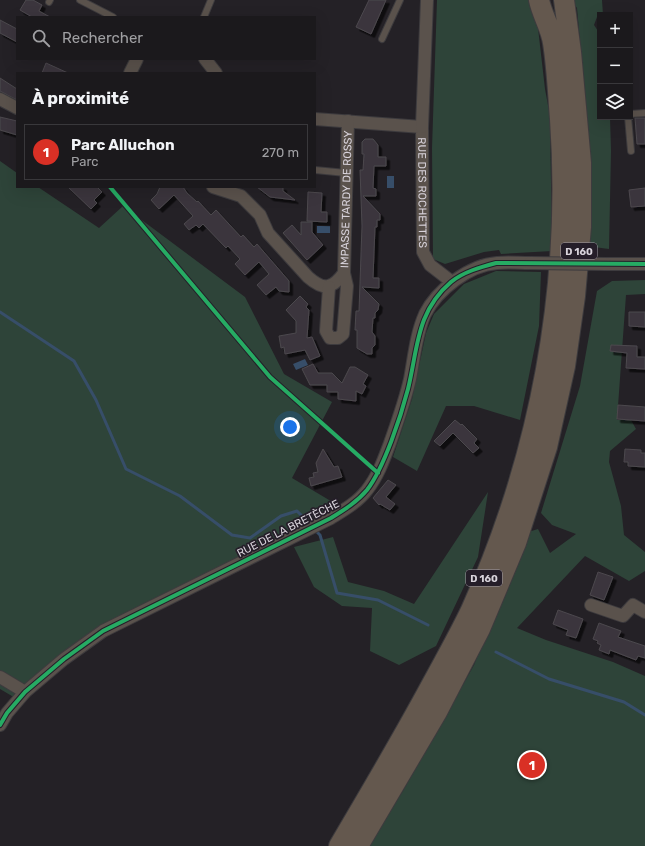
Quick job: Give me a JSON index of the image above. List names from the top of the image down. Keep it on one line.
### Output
{"streets":{"highway":["D 160"],"street":["RUE DES ROCHETTES","IMPASSE TARDY DE ROSSY","RUE DE LA BRETÈCHE"]},"crossings":[["RUE DES ROCHETTES","IMPASSE TARDY DE ROSSY"],["RUE DES ROCHETTES","RUE DE LA BRETÈCHE"]],"page":{"map_buttons":["+","−"],"search":"Rechercher","heading":"À proximité","list":[{"mark":"1","name":"Parc Alluchon","note":"Parc","value":"270 m"}],"pins":"1"}}
